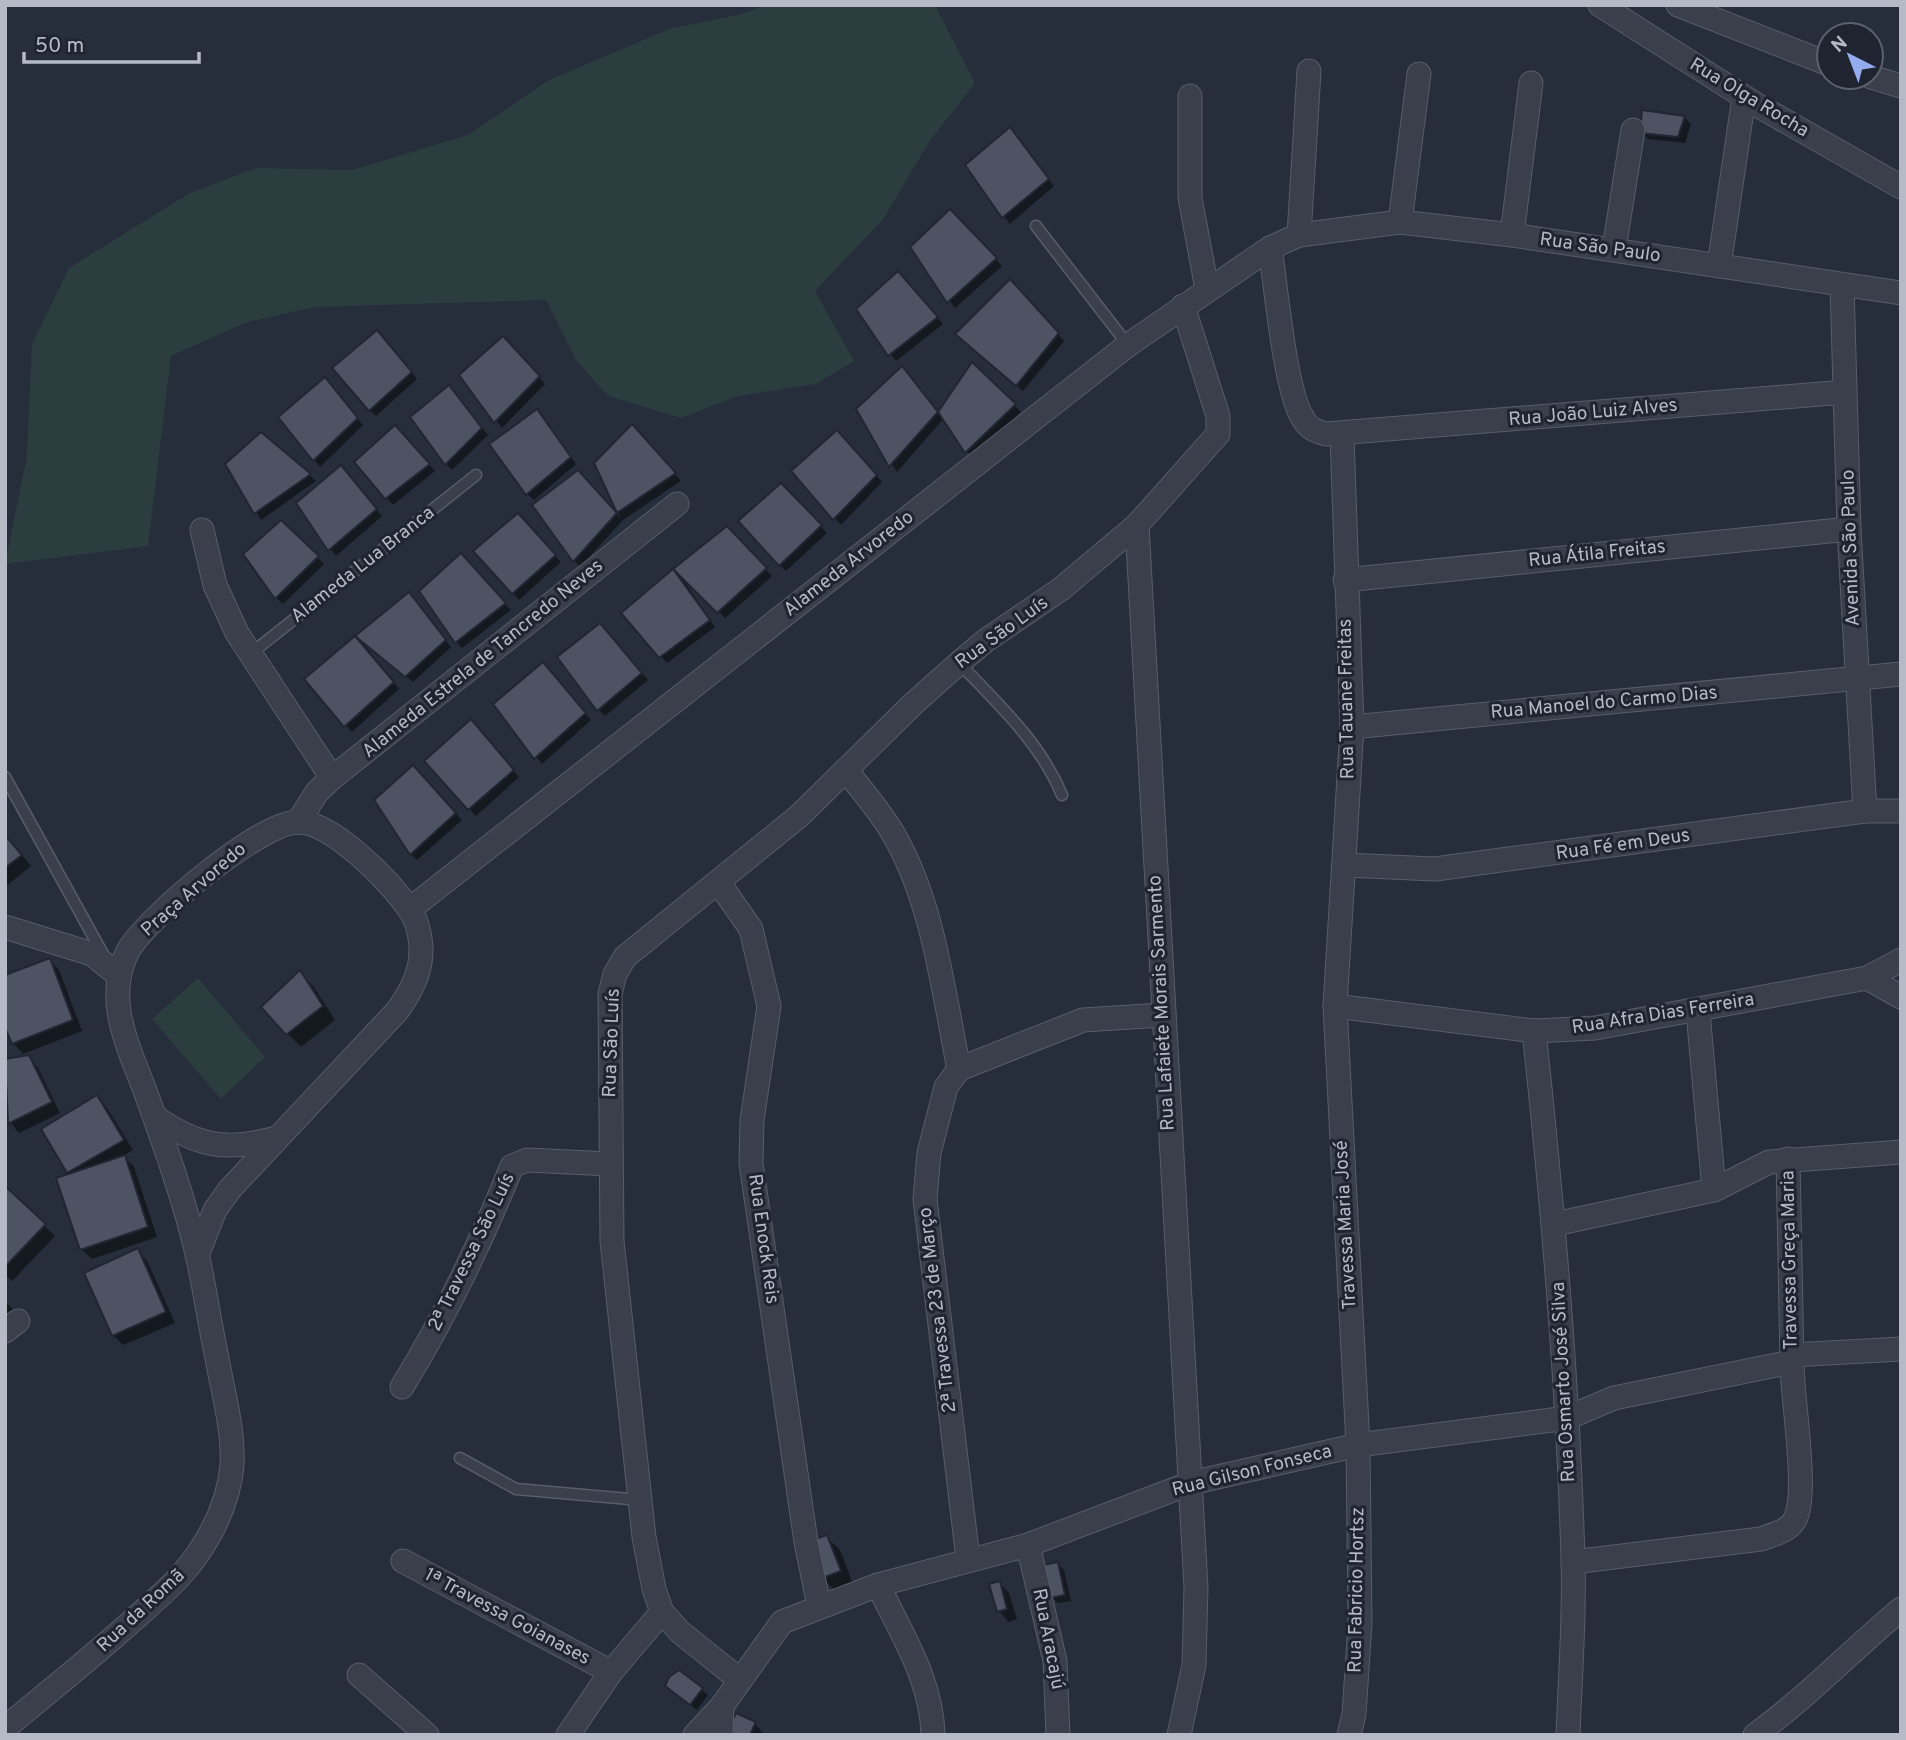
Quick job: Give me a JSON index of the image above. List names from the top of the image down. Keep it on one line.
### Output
{"streets":{"street":["Rua Olga Rocha","Rua São Paulo","Rua João Luiz Alves","Avenida São Paulo","Rua Átila Freitas","Alameda Arvoredo","Rua São Luís","Alameda Estrela de Tancredo Neves","Rua Tauane Freitas","Rua Manoel do Carmo Dias","Rua Fé em Deus","Praça Arvoredo","Rua Lafaiete Morais Sarmento","Rua Afra Dias Ferreira","Travessa Maria José","Rua Enock Reis","2ª Travessa São Luís","Travessa Greça Maria","2ª Travessa 23 de Março","Rua Osmarto José Silva","Rua Gilson Fonseca","Rua Fabricio Hortsz","Rua da Romã","1ª Travessa Goianases","Rua Aracajú"],"lane":["Alameda Lua Branca"]},"crossings":[["Rua São Paulo","Avenida São Paulo"],["Rua São Paulo","Alameda Arvoredo"],["Rua João Luiz Alves","Avenida São Paulo"],["Rua João Luiz Alves","Rua Tauane Freitas"],["Avenida São Paulo","Rua Átila Freitas"],["Avenida São Paulo","Rua Manoel do Carmo Dias"],["Avenida São Paulo","Rua Fé em Deus"],["Rua Átila Freitas","Rua Tauane Freitas"],["Rua São Luís","Rua Lafaiete Morais Sarmento"],["Rua São Luís","Rua Enock Reis"],["Rua São Luís","2ª Travessa São Luís"],["Rua São Luís","Rua Gilson Fonseca"],["Alameda Estrela de Tancredo Neves","Praça Arvoredo"],["Rua Tauane Freitas","Rua Manoel do Carmo Dias"],["Rua Tauane Freitas","Rua Fé em Deus"],["Rua Tauane Freitas","Rua Afra Dias Ferreira"],["Rua Tauane Freitas","Travessa Maria José"],["Praça Arvoredo","Rua da Romã"],["Rua Lafaiete Morais Sarmento","Rua Gilson Fonseca"],["Rua Afra Dias Ferreira","Travessa Maria José"],["Rua Afra Dias Ferreira","Rua Osmarto José Silva"],["Travessa Maria José","Rua Gilson Fonseca"],["Travessa Maria José","Rua Fabricio Hortsz"],["Rua Enock Reis","Rua Gilson Fonseca"],["Travessa Greça Maria","Rua Osmarto José Silva"],["Travessa Greça Maria","Rua Gilson Fonseca"],["2ª Travessa 23 de Março","Rua Gilson Fonseca"],["Rua Osmarto José Silva","Rua Gilson Fonseca"],["Rua Gilson Fonseca","Rua Fabricio Hortsz"],["Rua Gilson Fonseca","Rua Aracajú"]],"scale_bar":"50 m","north":"top left"}
